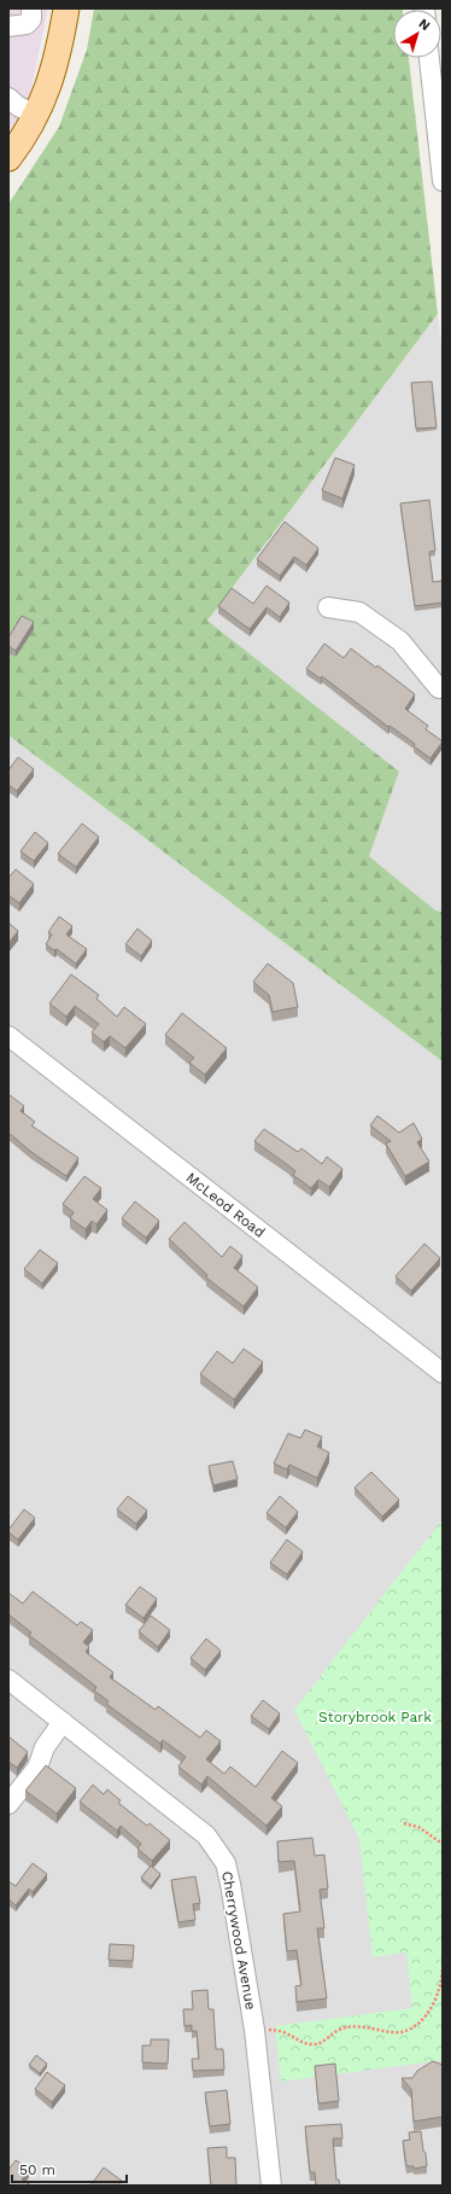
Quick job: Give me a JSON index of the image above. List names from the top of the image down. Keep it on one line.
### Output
{"streets":{"street":["McLeod Road","Cherrywood Avenue"]},"parks":["Storybrook Park"],"scale_bar":"50 m","north":"top right"}
